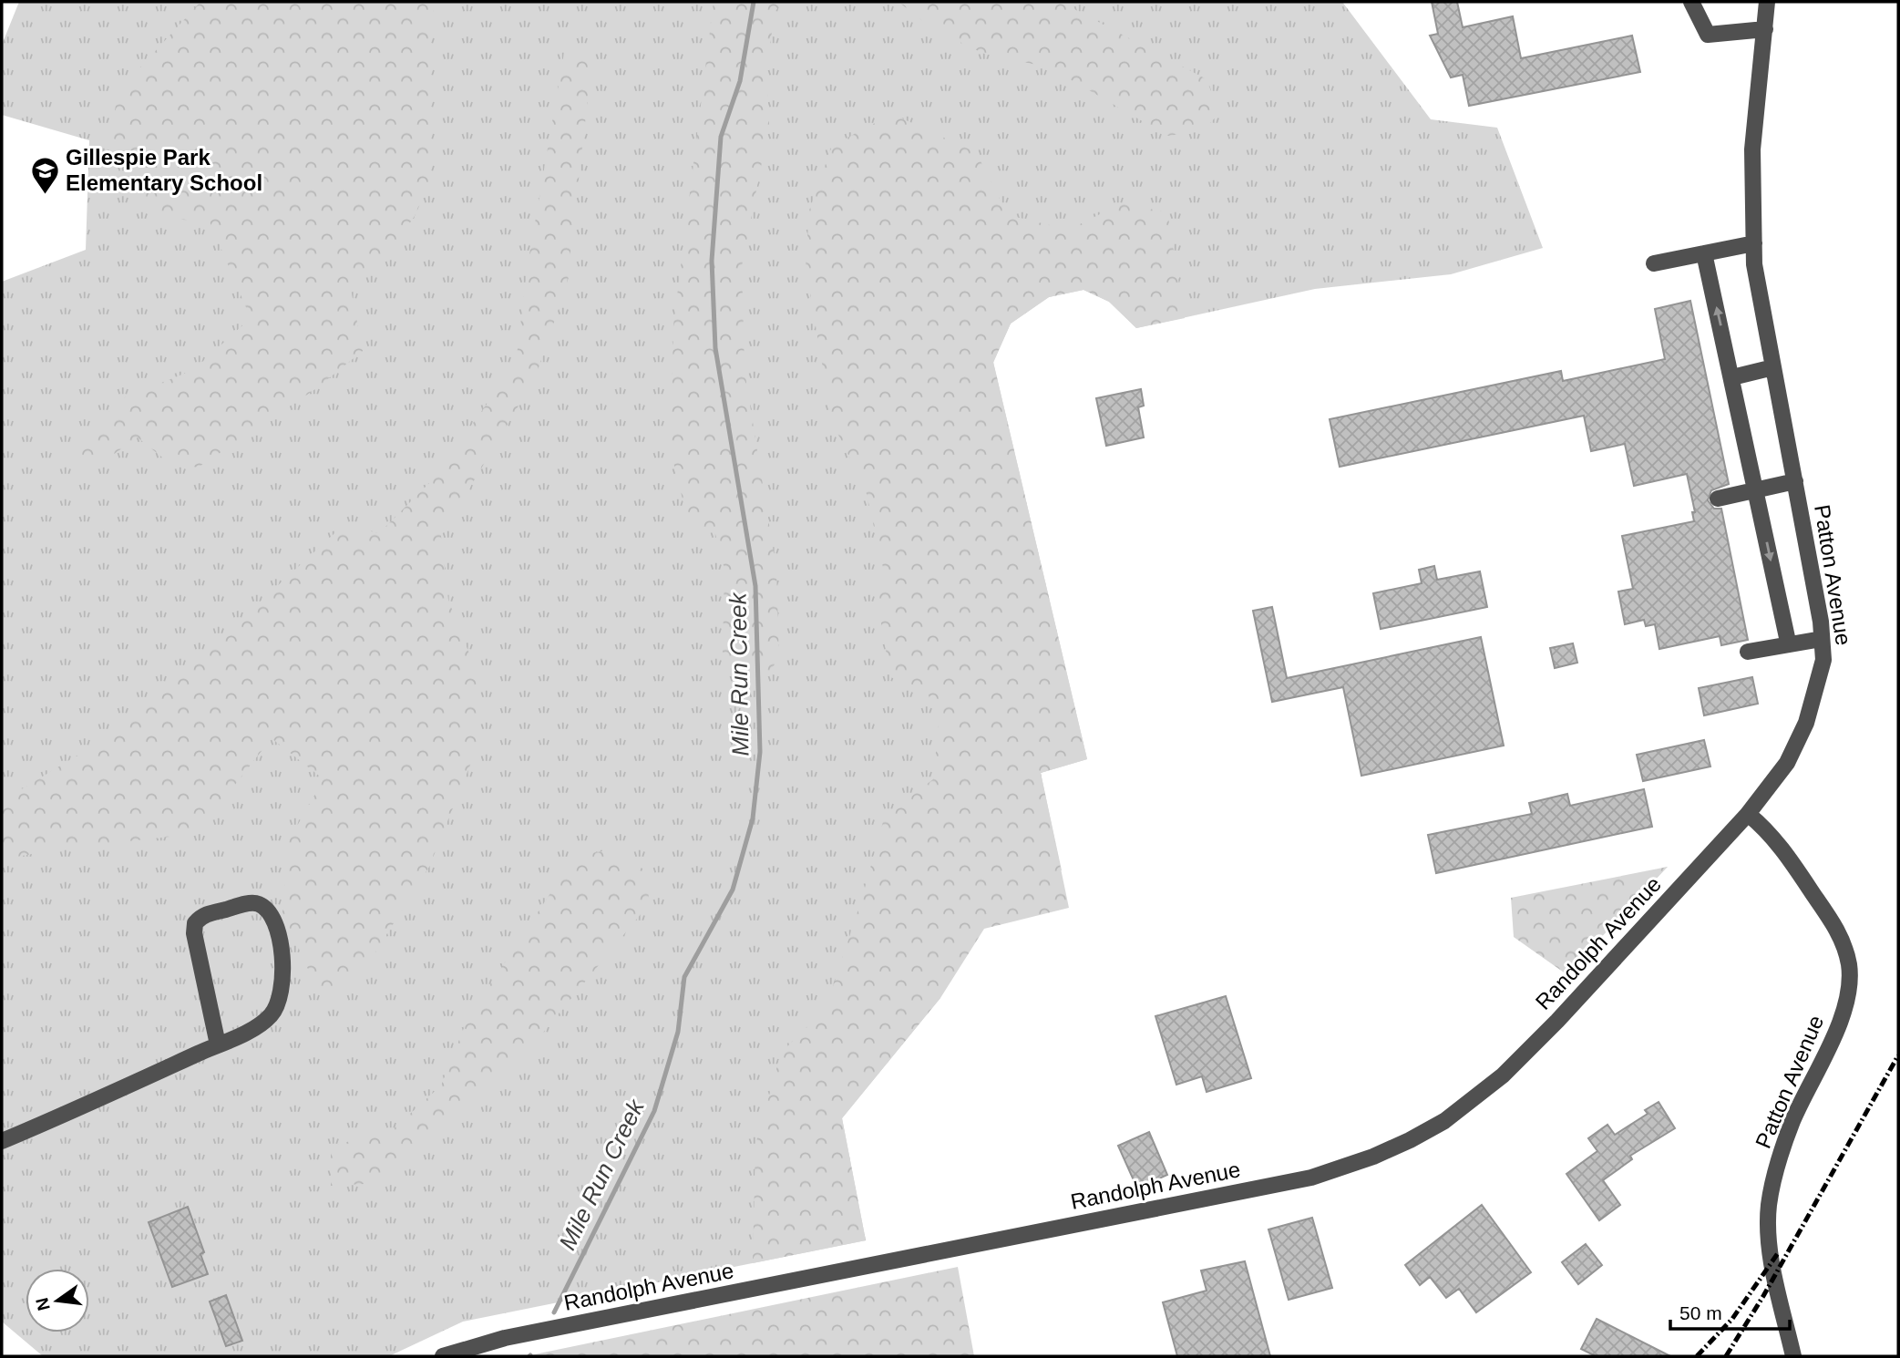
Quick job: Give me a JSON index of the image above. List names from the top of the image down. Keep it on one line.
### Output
{"streets":{"street":["Patton Avenue","Randolph Avenue"]},"crossings":[["Patton Avenue","Randolph Avenue"]],"water":["Mile Run Creek"],"places":{"school or university":["Gillespie Park Elementary School"]},"scale_bar":"50 m","north":"left"}
